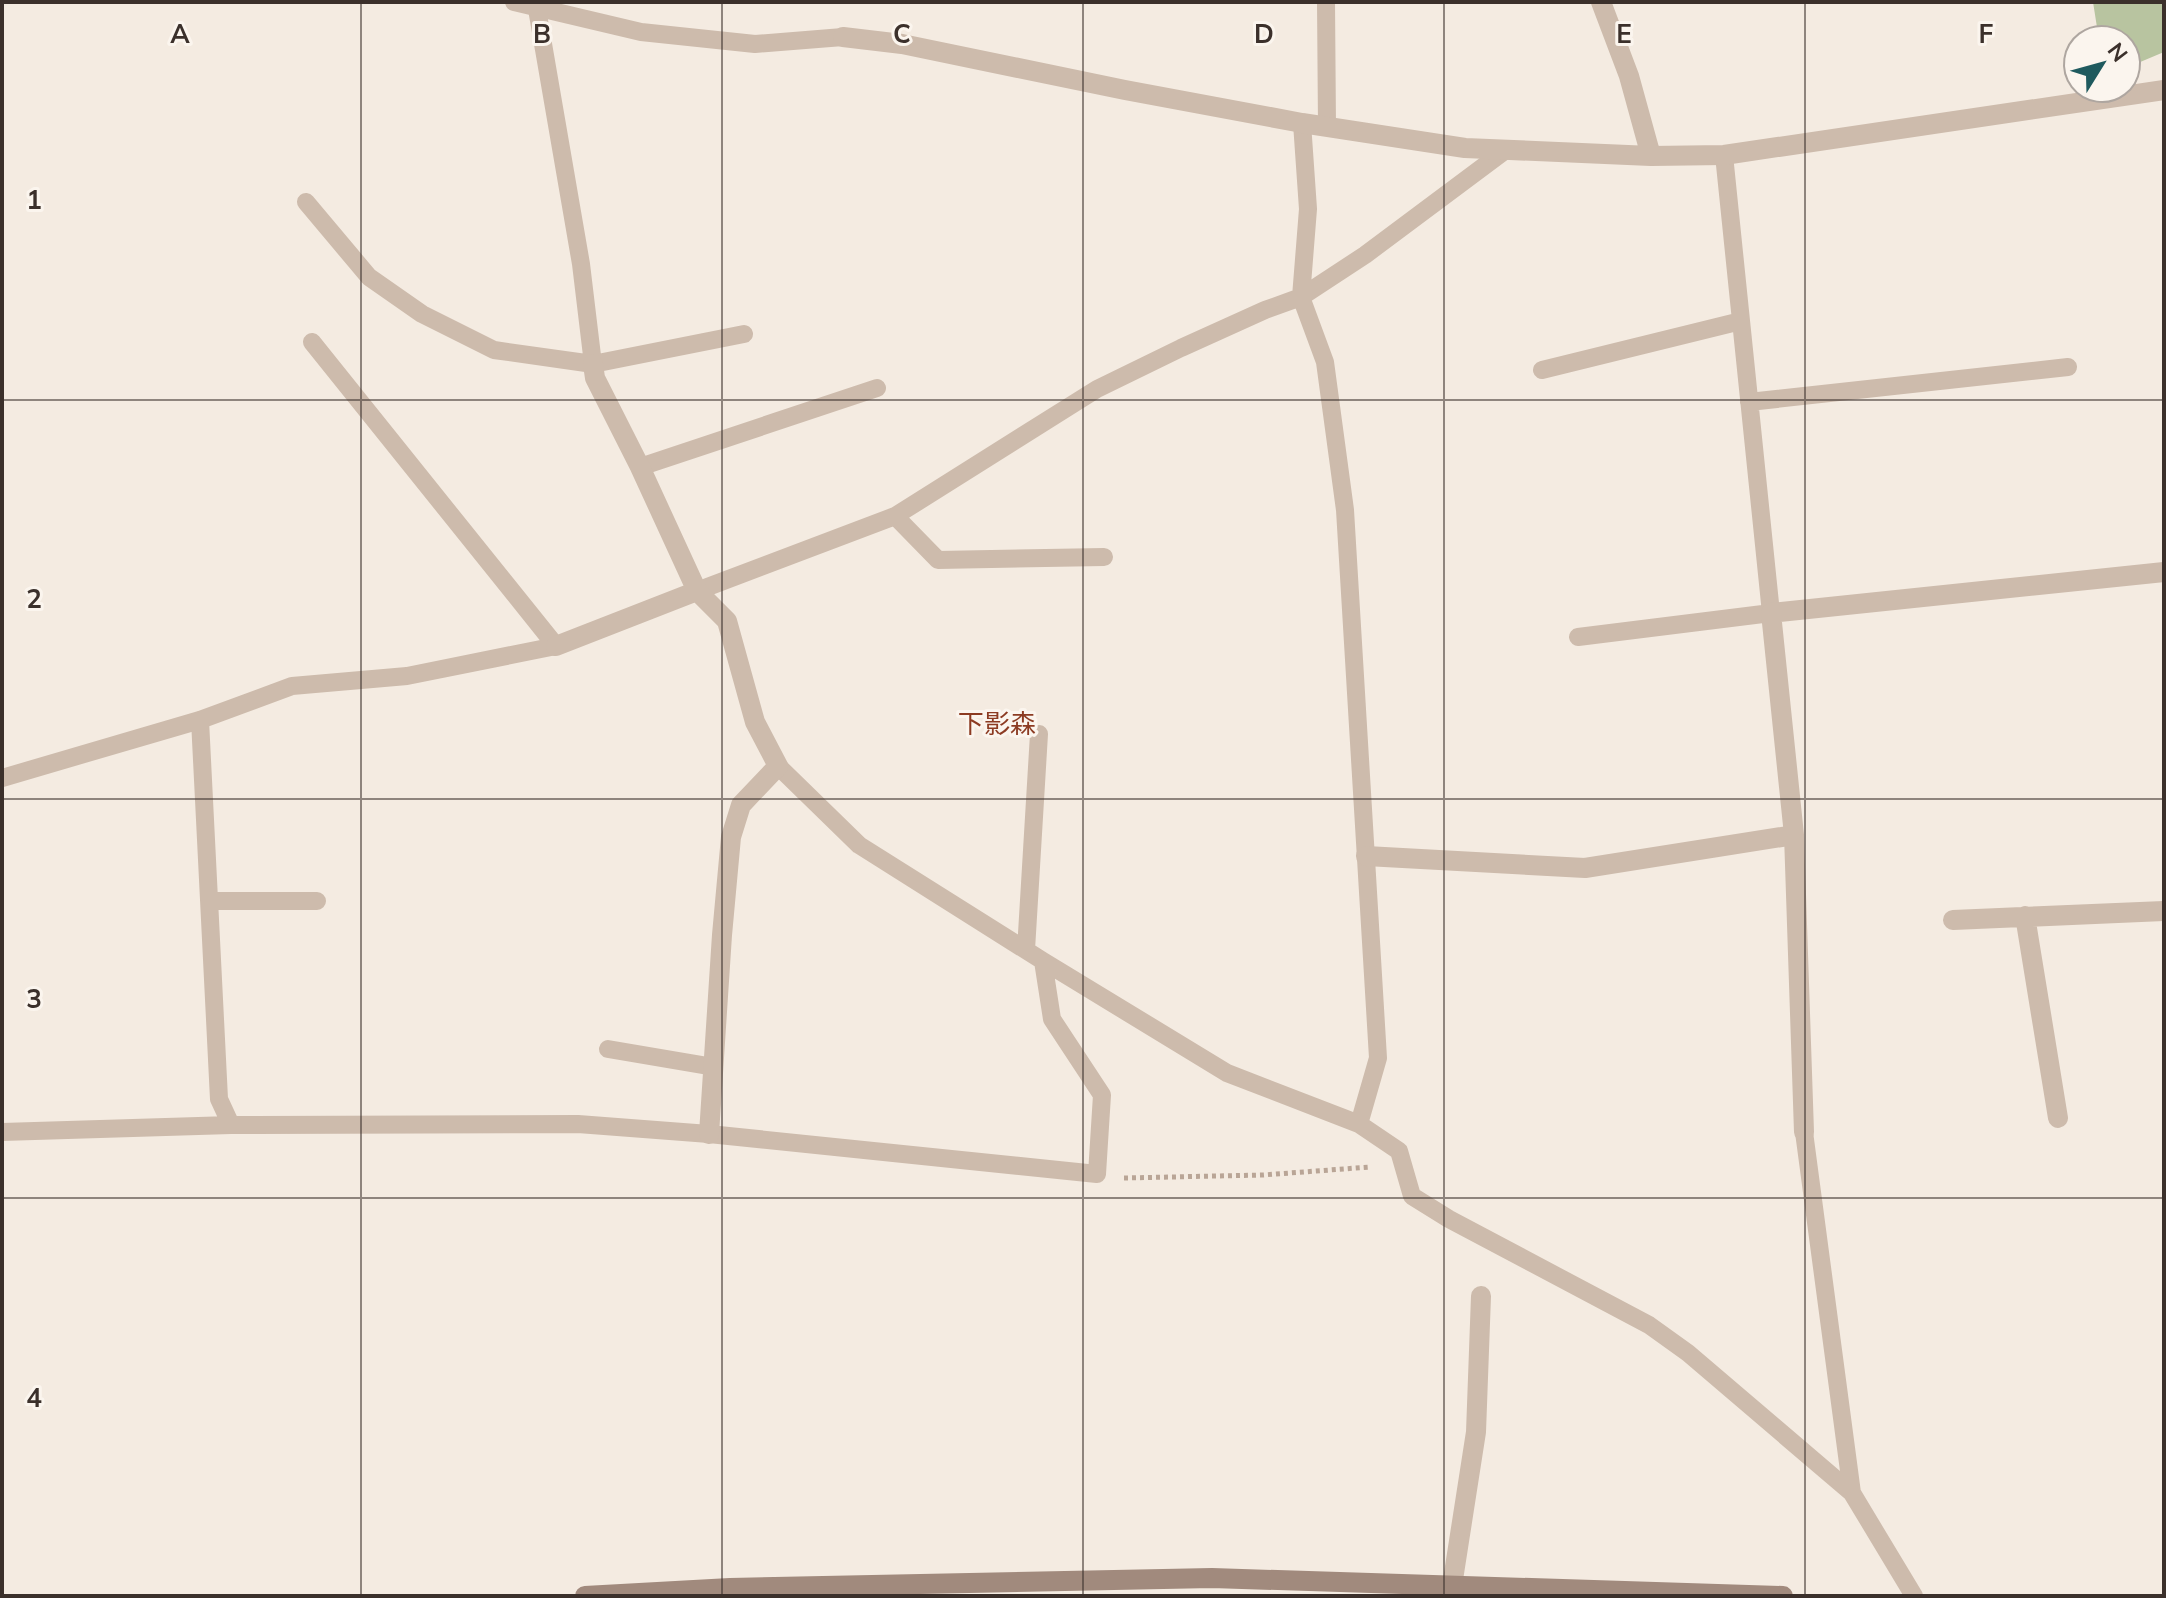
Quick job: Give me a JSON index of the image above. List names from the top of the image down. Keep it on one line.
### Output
{"districts":["下影森"],"north":"top right","grid":{"columns":["A","B","C","D","E","F"],"rows":["1","2","3","4"]}}
